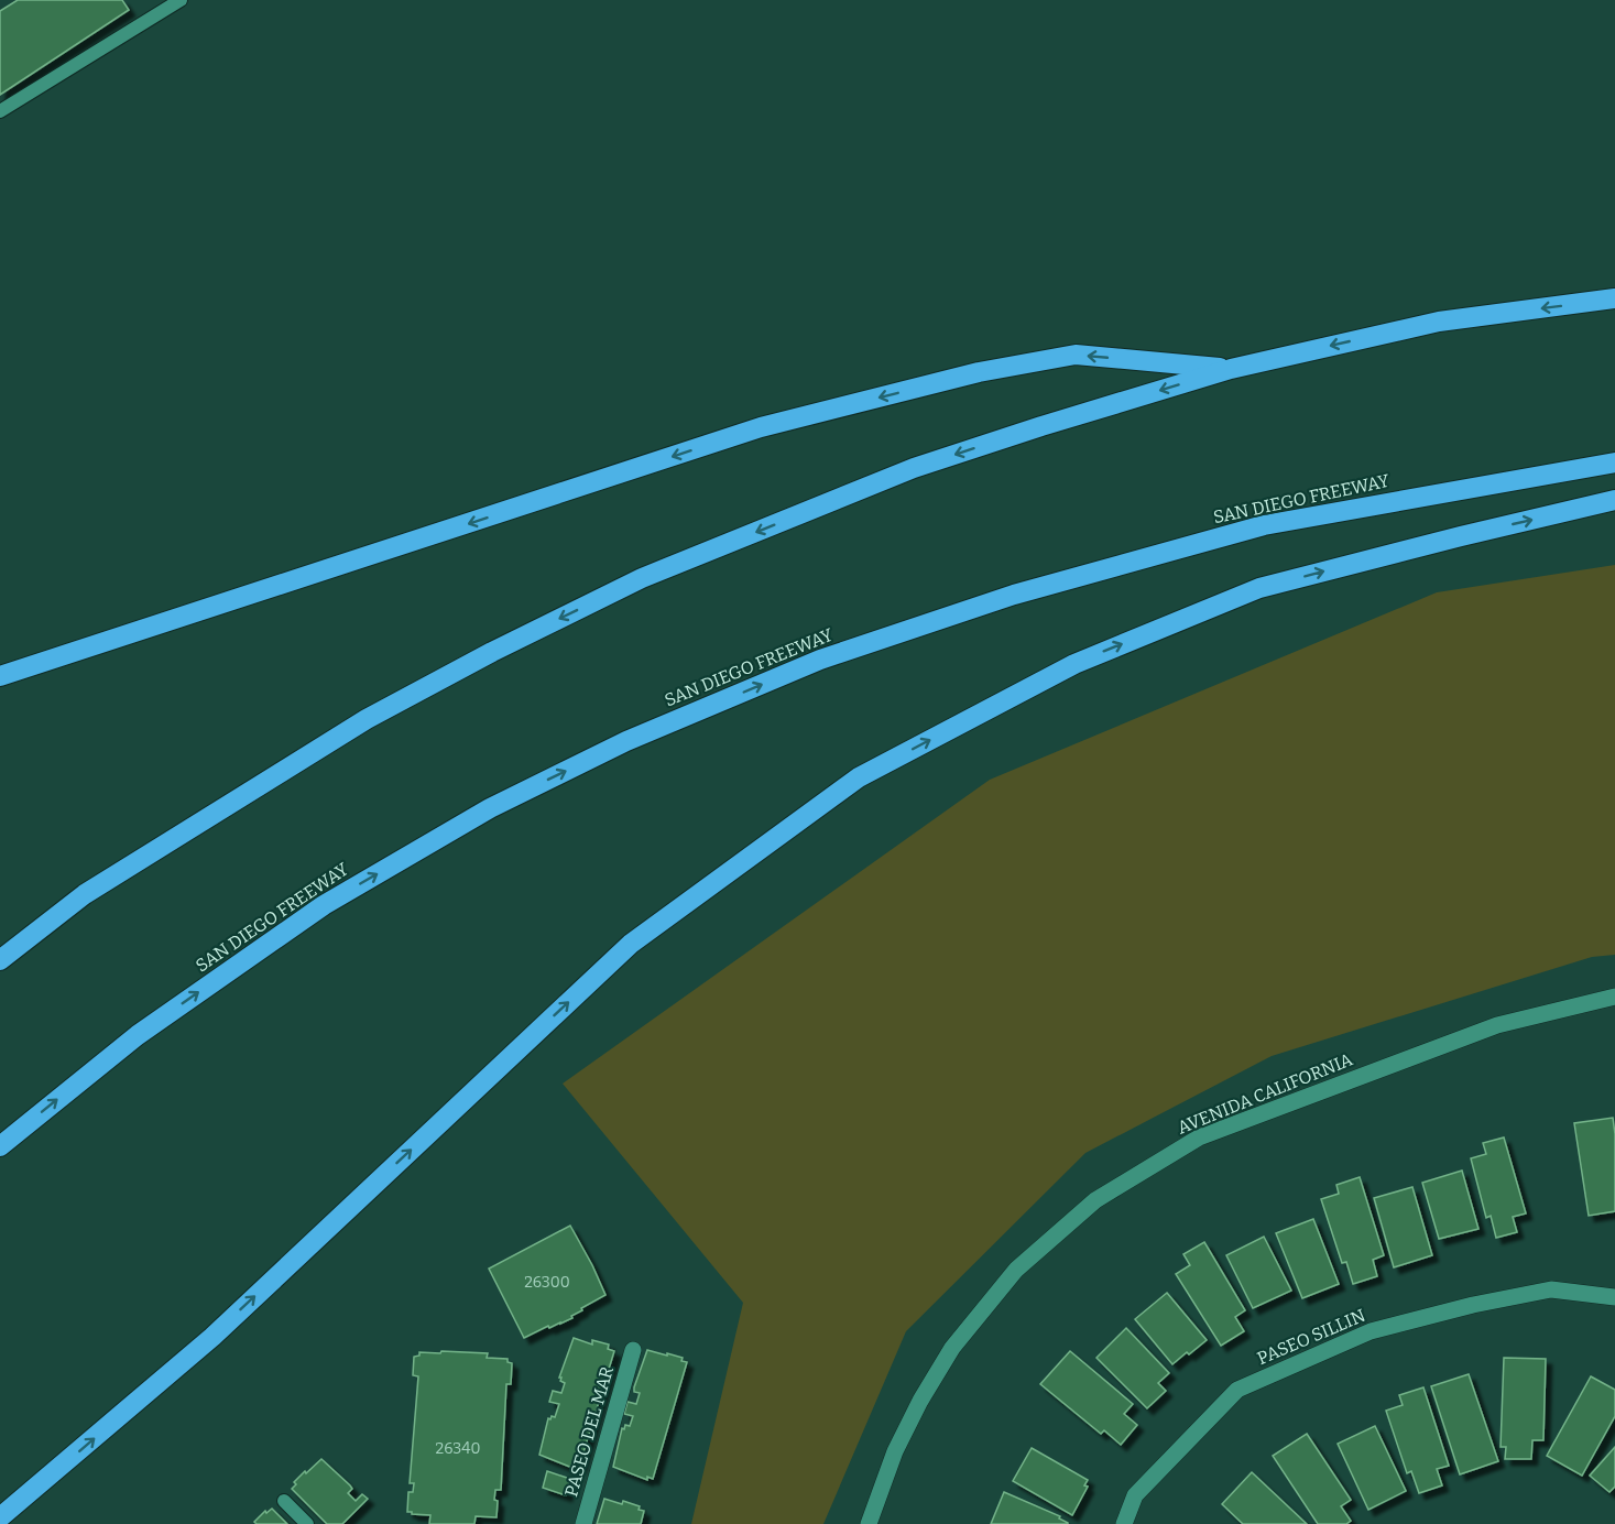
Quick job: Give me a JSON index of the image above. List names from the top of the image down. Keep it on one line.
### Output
{"streets":{"highway":["SAN DIEGO FREEWAY"],"street":["AVENIDA CALIFORNIA","PASEO SILLIN","PASEO DEL MAR"]},"house_numbers":["26300","26340"]}
